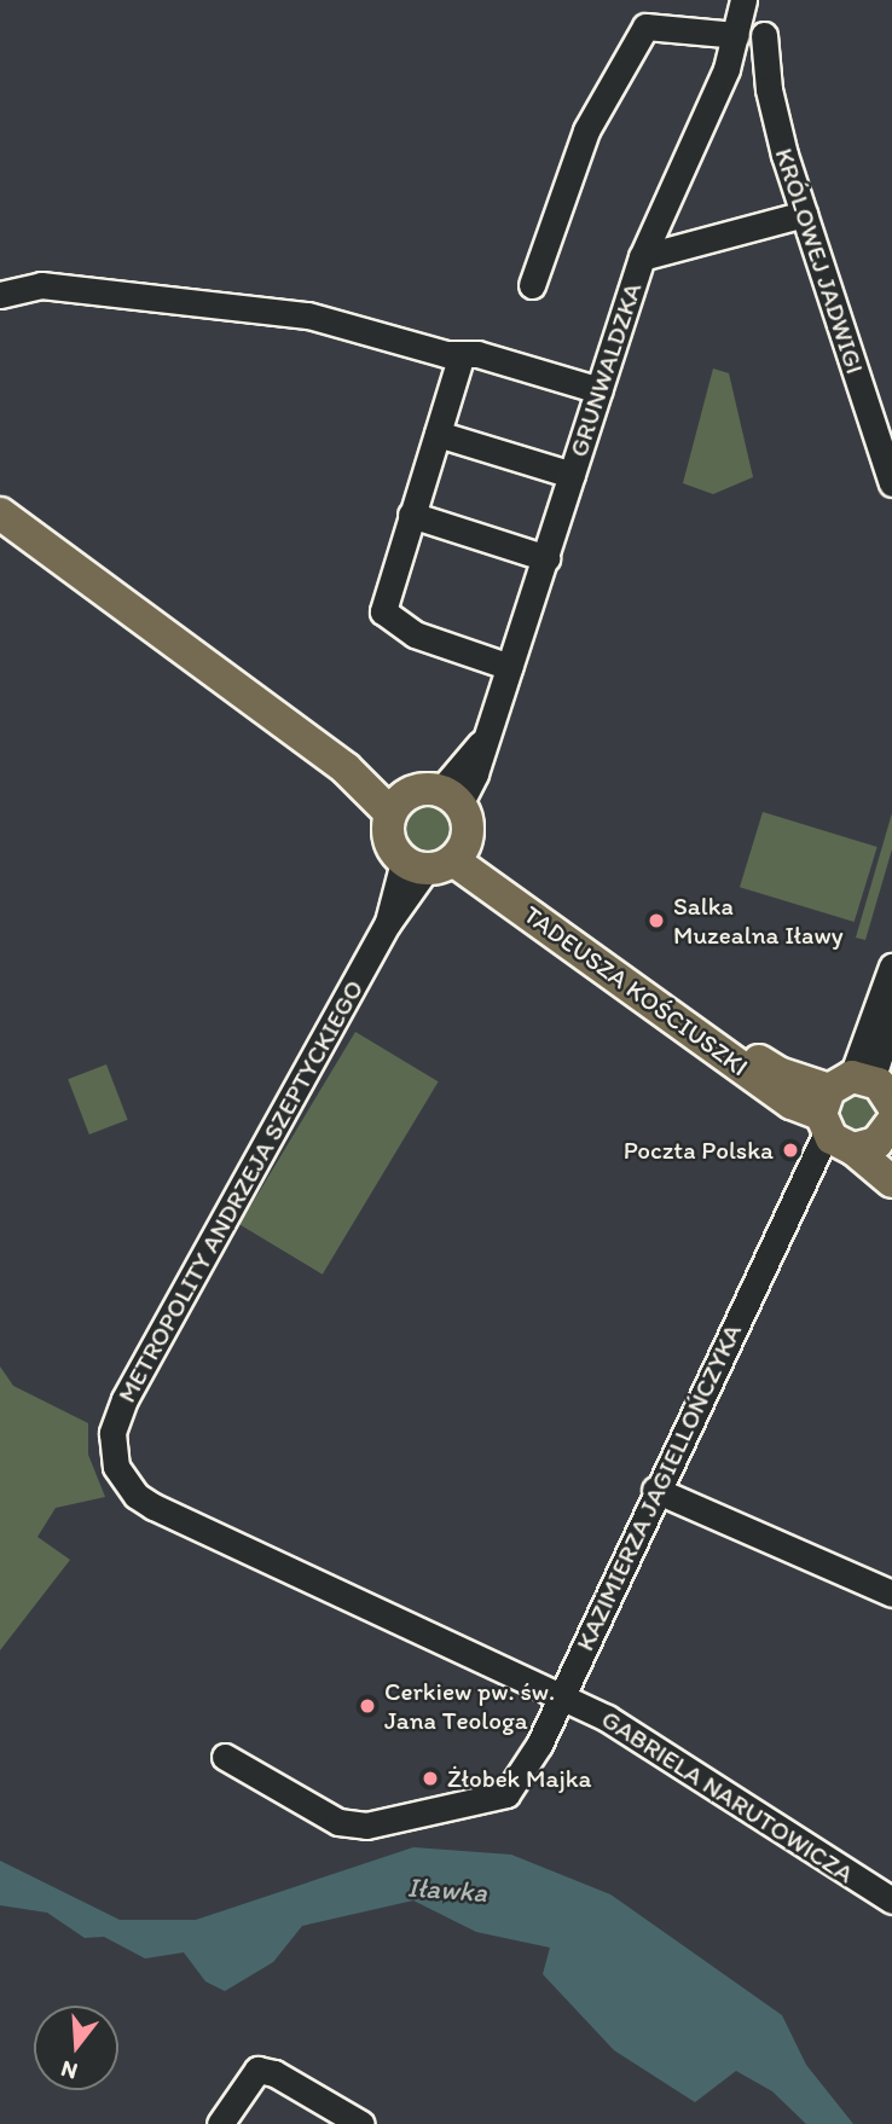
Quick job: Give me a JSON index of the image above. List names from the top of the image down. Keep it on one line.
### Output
{"streets":{"main road":["TADEUSZA KOŚCIUSZKI"],"street":["KRÓLOWEJ JADWIGI","GRUNWALDZKA","METROPOLITY ANDRZEJA SZEPTYCKIEGO","KAZIMIERZA JAGIELLOŃCZYKA","GABRIELA NARUTOWICZA"]},"crossings":[["GRUNWALDZKA","TADEUSZA KOŚCIUSZKI"],["GRUNWALDZKA","METROPOLITY ANDRZEJA SZEPTYCKIEGO"],["TADEUSZA KOŚCIUSZKI","METROPOLITY ANDRZEJA SZEPTYCKIEGO"],["TADEUSZA KOŚCIUSZKI","KAZIMIERZA JAGIELLOŃCZYKA"],["METROPOLITY ANDRZEJA SZEPTYCKIEGO","KAZIMIERZA JAGIELLOŃCZYKA"],["METROPOLITY ANDRZEJA SZEPTYCKIEGO","GABRIELA NARUTOWICZA"],["KAZIMIERZA JAGIELLOŃCZYKA","GABRIELA NARUTOWICZA"]],"water":["Iławka"],"places":["Salka Muzealna Iławy","Poczta Polska","Cerkiew pw. św. Jana Teologa","Żłobek Majka"],"north":"bottom"}
